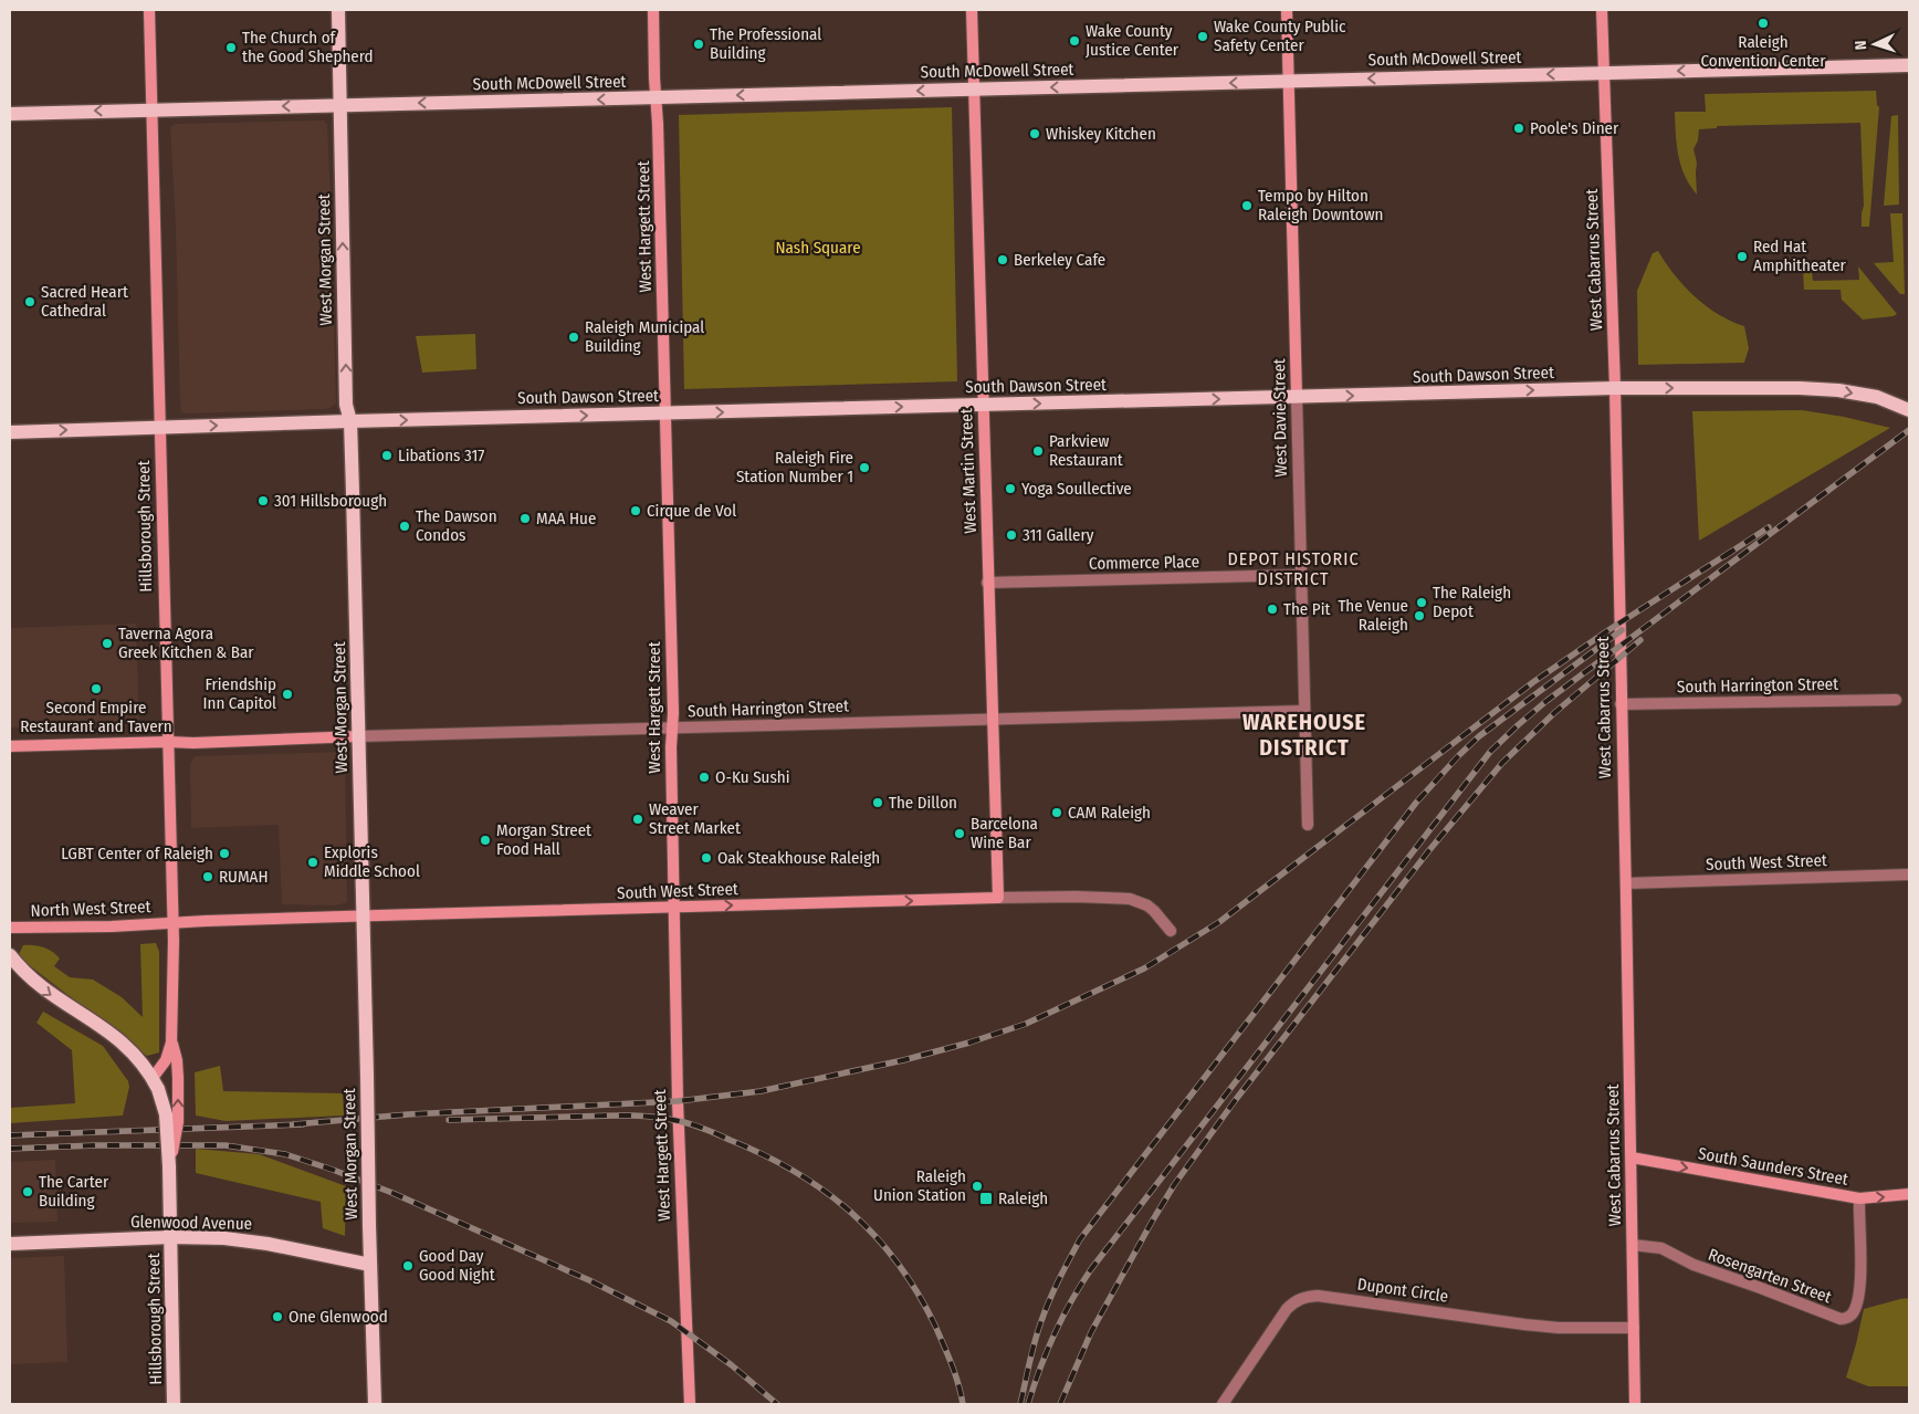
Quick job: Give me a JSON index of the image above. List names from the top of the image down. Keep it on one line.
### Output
{"streets":{"main road":["South McDowell Street","West Morgan Street","South Dawson Street","Hillsborough Street","Glenwood Avenue"],"street":["West Hargett Street","West Cabarrus Street","West Davie Street","West Martin Street","Commerce Place","South Harrington Street","South West Street","North West Street","South Saunders Street","Rosengarten Street","Dupont Circle"]},"crossings":[["South McDowell Street","West Hargett Street"],["South McDowell Street","West Morgan Street"],["South McDowell Street","West Cabarrus Street"],["South McDowell Street","West Davie Street"],["South McDowell Street","West Martin Street"],["South McDowell Street","Hillsborough Street"],["West Hargett Street","South Dawson Street"],["West Hargett Street","South Harrington Street"],["West Hargett Street","South West Street"],["West Morgan Street","South Dawson Street"],["West Morgan Street","South Harrington Street"],["West Morgan Street","South West Street"],["West Morgan Street","Glenwood Avenue"],["West Cabarrus Street","South Dawson Street"],["West Cabarrus Street","South Harrington Street"],["West Cabarrus Street","South West Street"],["West Cabarrus Street","South Saunders Street"],["West Cabarrus Street","Rosengarten Street"],["West Cabarrus Street","Dupont Circle"],["South Dawson Street","West Davie Street"],["South Dawson Street","West Martin Street"],["South Dawson Street","Hillsborough Street"],["West Davie Street","Commerce Place"],["West Davie Street","South Harrington Street"],["West Martin Street","Commerce Place"],["West Martin Street","South Harrington Street"],["West Martin Street","South West Street"],["Hillsborough Street","South Harrington Street"],["Hillsborough Street","South West Street"],["Hillsborough Street","North West Street"],["Hillsborough Street","Glenwood Avenue"],["South West Street","North West Street"],["South Saunders Street","Rosengarten Street"]],"one_way":["South McDowell Street","South Dawson Street","South Saunders Street"],"districts":["DEPOT HISTORIC DISTRICT","WAREHOUSE DISTRICT"],"parks":["Nash Square"],"places":{"other":["Raleigh Convention Center","Wake County Public Safety Center","Wake County Justice Center","The Professional Building","The Church of the Good Shepherd","Poole's Diner","Whiskey Kitchen","Tempo by Hilton Raleigh Downtown","Red Hat Amphitheater","Berkeley Cafe","Sacred Heart Cathedral","Raleigh Municipal Building","Parkview Restaurant","Libations 317","Raleigh Fire Station Number 1","Yoga Soullective","301 Hillsborough","Cirque de Vol","MAA Hue","The Dawson Condos","311 Gallery","The Raleigh Depot","The Pit","The Venue Raleigh","Taverna Agora Greek Kitchen & Bar","Second Empire Restaurant and Tavern","Friendship Inn Capitol","O-Ku Sushi","The Dillon","CAM Raleigh","Weaver Street Market","Barcelona Wine Bar","Morgan Street Food Hall","LGBT Center of Raleigh","Oak Steakhouse Raleigh","Exploris Middle School","RUMAH","Raleigh Union Station","The Carter Building","Good Day Good Night","One Glenwood"],"transit":["Raleigh"]},"north":"left"}
